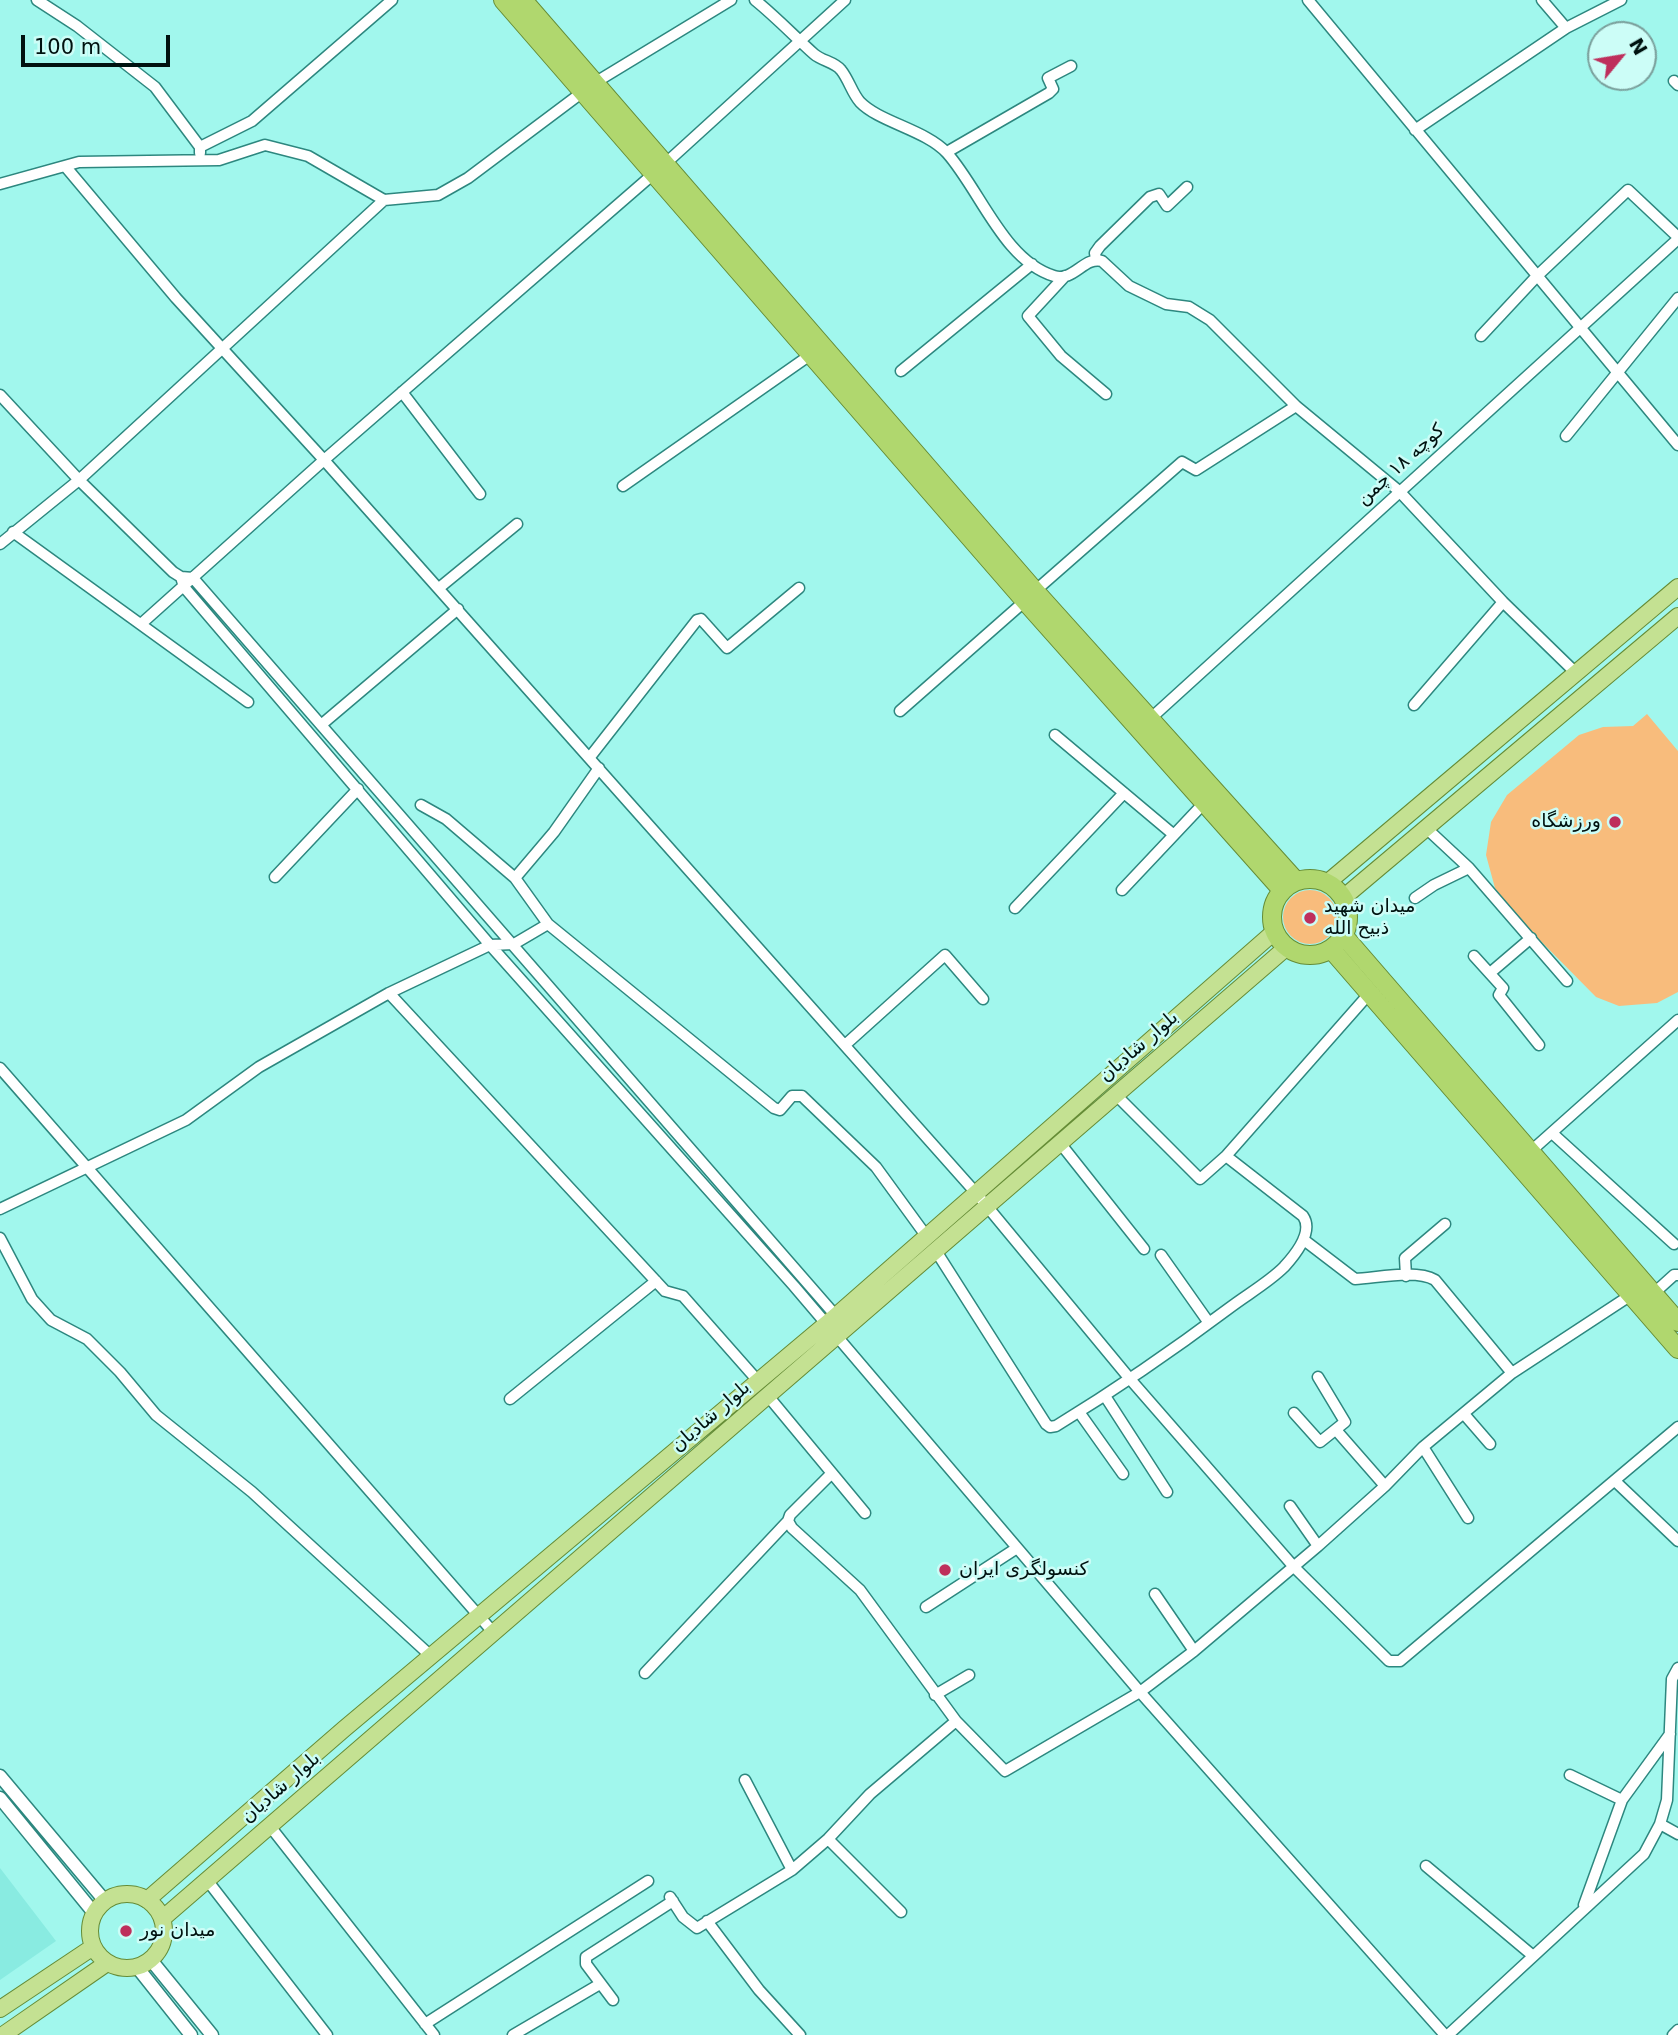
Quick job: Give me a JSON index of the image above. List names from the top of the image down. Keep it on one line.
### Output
{"streets":{"main road":["بلوار شادیان"],"street":["كوچه ١٨ چمن"]},"places":["ورزشگاه","میدان شهید ذبیح الله","کنسولگری ایران","میدان نور"],"scale_bar":"100 m","north":"top right"}
